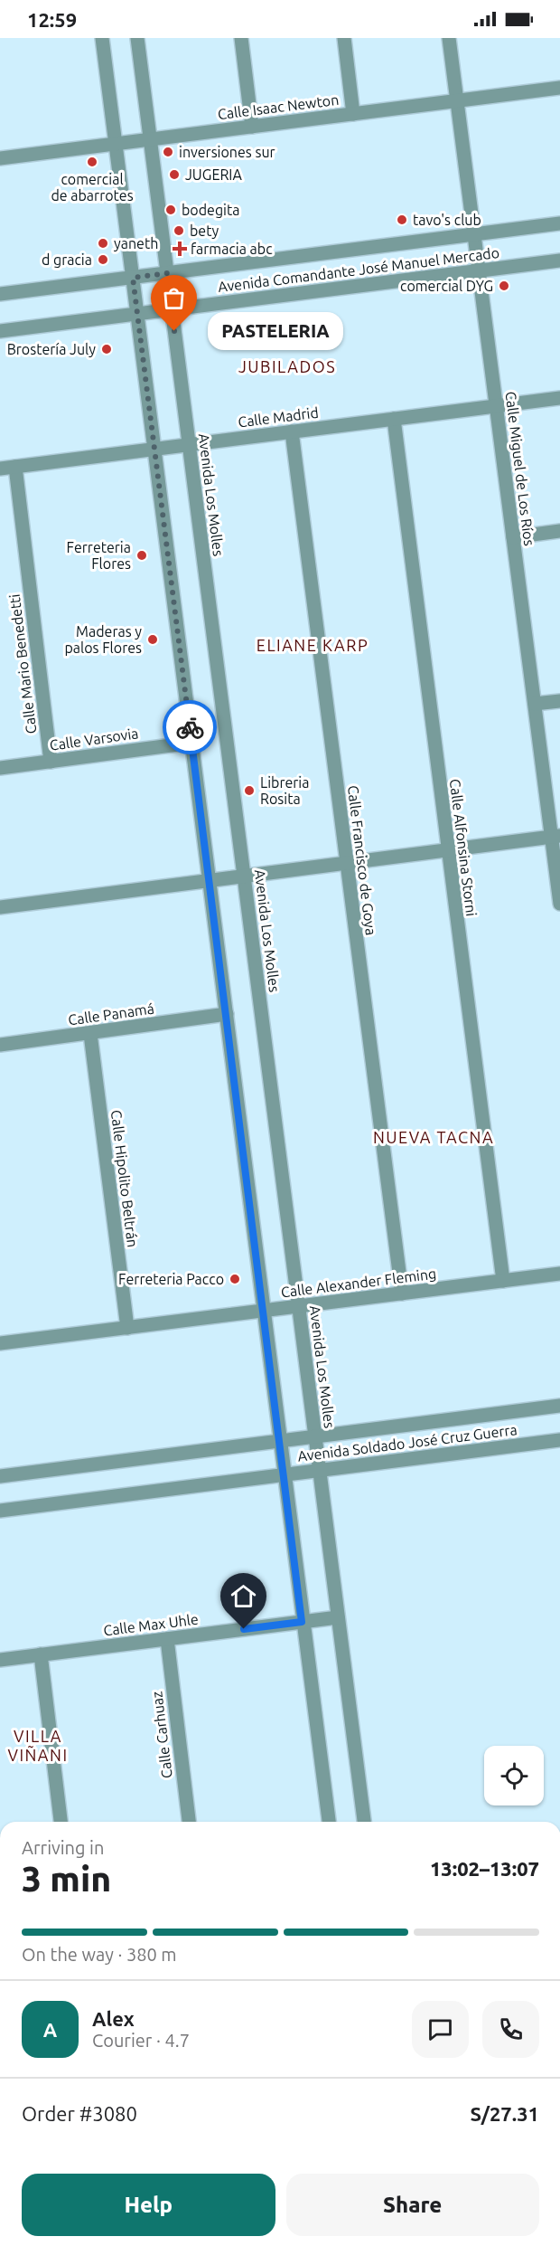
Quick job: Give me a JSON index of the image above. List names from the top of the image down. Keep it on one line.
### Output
{"streets":{"street":["Calle Isaac Newton","Avenida Comandante José Manuel Mercado","Calle Madrid","Calle Miguel de Los Ríos","Avenida Los Molles","Calle Mario Benedetti","Calle Varsovia","Calle Alfonsina Storni","Calle Francisco de Goya","Calle Panamá","Calle Hipolito Beltrán","Calle Alexander Fleming","Avenida Soldado José Cruz Guerra","Calle Max Uhle","Calle Carhuaz"]},"crossings":[["Calle Isaac Newton","Calle Miguel de Los Ríos"],["Calle Isaac Newton","Avenida Los Molles"],["Avenida Comandante José Manuel Mercado","Calle Miguel de Los Ríos"],["Avenida Comandante José Manuel Mercado","Avenida Los Molles"],["Calle Madrid","Calle Miguel de Los Ríos"],["Calle Madrid","Avenida Los Molles"],["Calle Madrid","Calle Mario Benedetti"],["Calle Madrid","Calle Alfonsina Storni"],["Calle Madrid","Calle Francisco de Goya"],["Avenida Los Molles","Calle Alexander Fleming"],["Avenida Los Molles","Avenida Soldado José Cruz Guerra"],["Avenida Los Molles","Calle Max Uhle"],["Calle Mario Benedetti","Calle Varsovia"],["Calle Alfonsina Storni","Calle Alexander Fleming"],["Calle Francisco de Goya","Calle Alexander Fleming"],["Calle Panamá","Calle Hipolito Beltrán"],["Calle Hipolito Beltrán","Calle Alexander Fleming"],["Calle Max Uhle","Calle Carhuaz"]],"districts":["JUBILADOS","ELIANE KARP","NUEVA TACNA","VILLA VIÑANI"],"places":{"other":["inversiones sur","comercial de abarrotes","JUGERIA","bodegita","tavo's club","bety","yaneth","d gracia","comercial DYG","PASTELERIA","Brostería July","Ferreteria Flores","Maderas y palos Flores","Libreria Rosita","Ferreteria Pacco"],"health":["farmacia abc"]},"page":{"status":"12:59","bubble":"PASTELERIA","heading":["3 min","Arriving in","13:02–13:07"],"panel":["Alex","Courier · 4.7","Order #3080","S/27.31"],"bar":"On the way · 380 m","round":"A","buttons":["Help","Share"]}}
